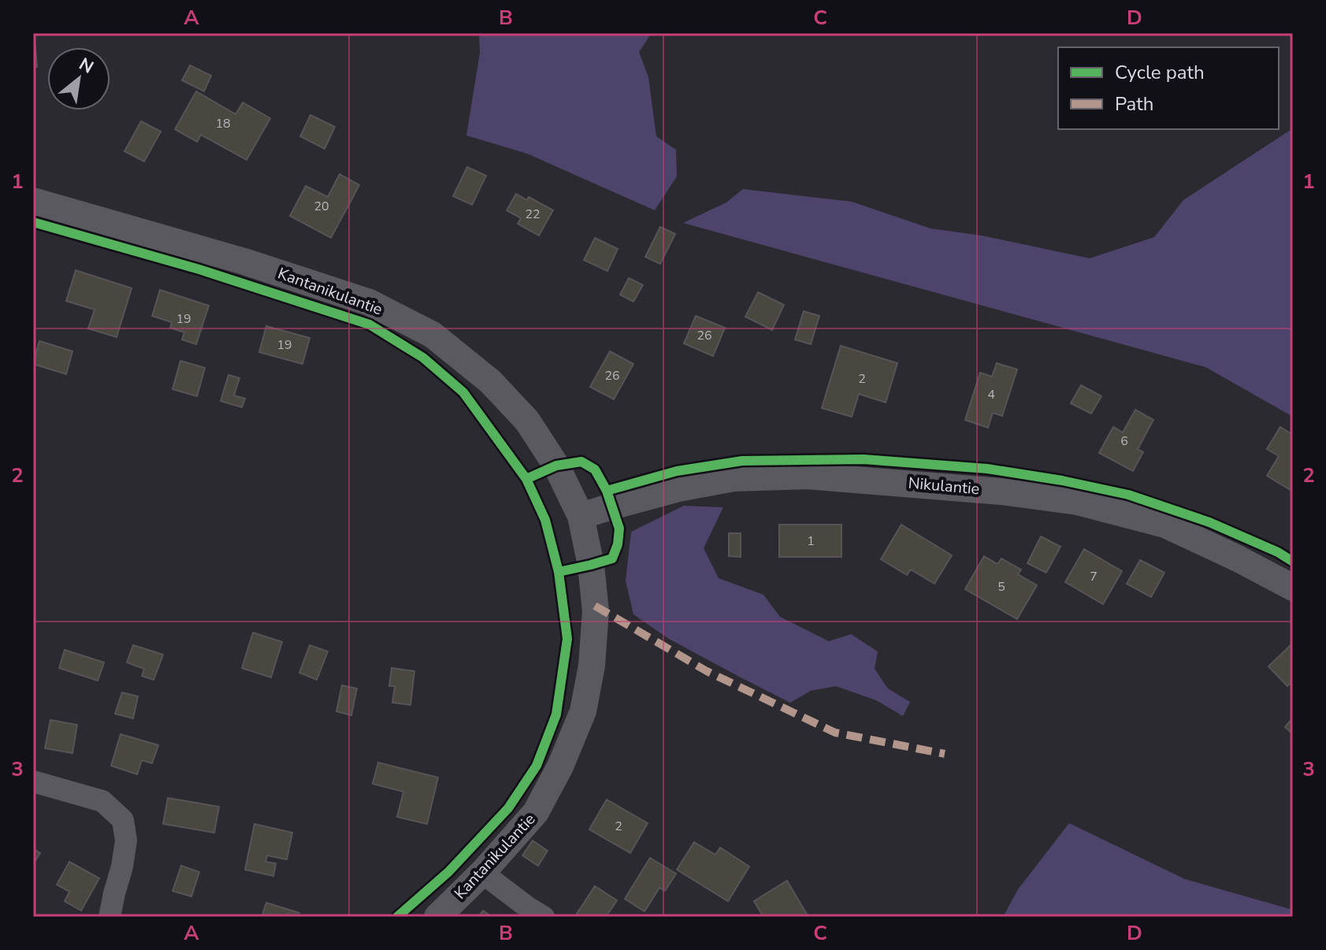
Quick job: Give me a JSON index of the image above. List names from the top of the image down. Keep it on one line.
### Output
{"streets":{"street":["Kantanikulantie","Nikulantie"]},"crossings":[["Kantanikulantie","Nikulantie"]],"house_numbers":["18","20","22","19","26","19","26","2","4","6","1","7","5","2"],"legend":["Cycle path","Path"],"north":"top right","grid":{"columns":["A","B","C","D"],"rows":["1","2","3"]}}
